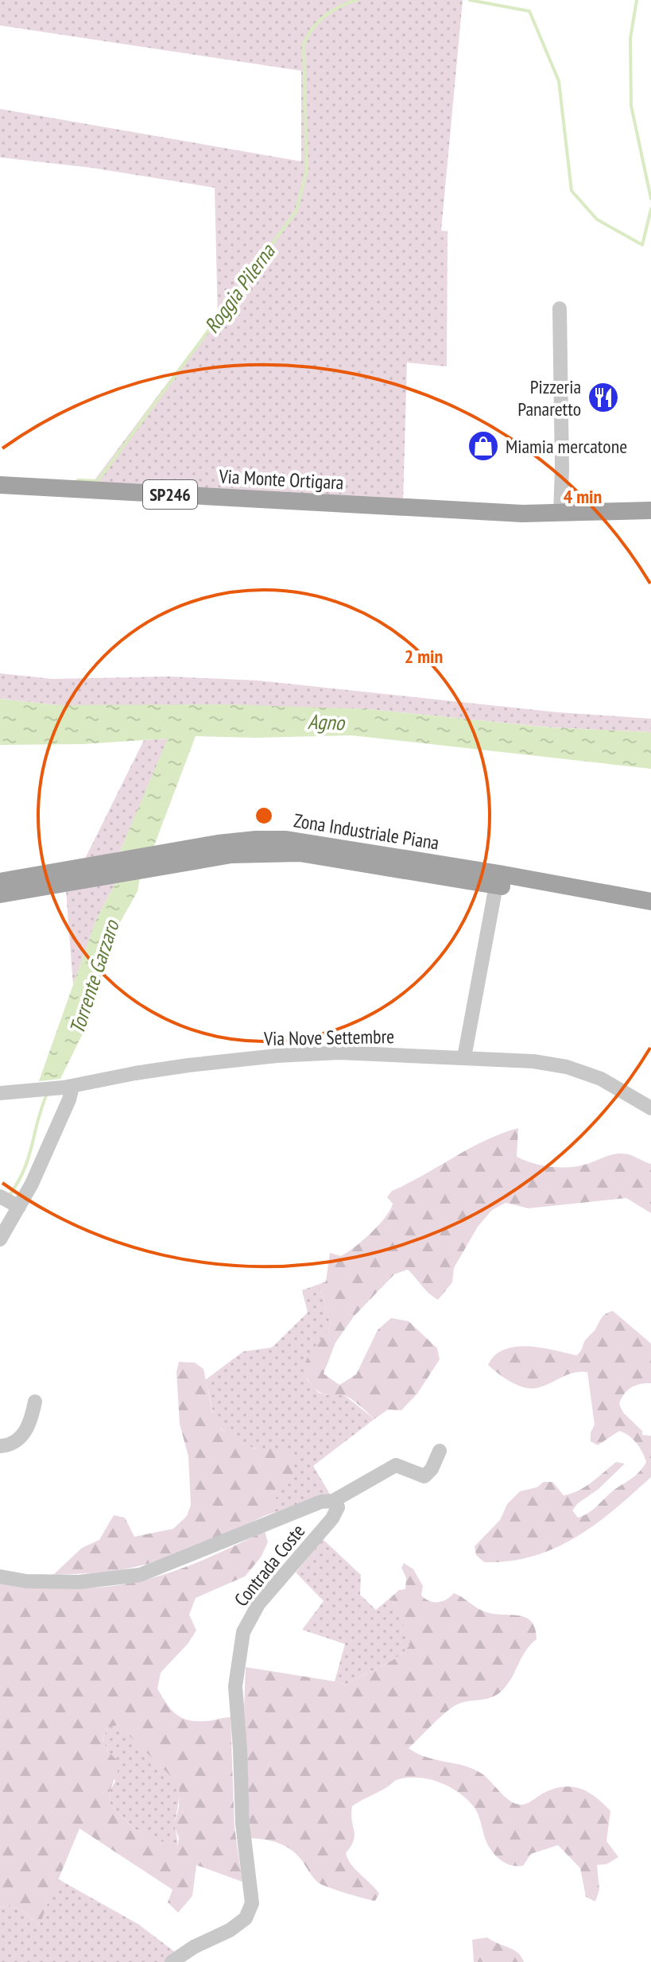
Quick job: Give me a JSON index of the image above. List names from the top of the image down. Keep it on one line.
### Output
{"streets":{"main road":["Via Monte Ortigara","SP246","Zona Industriale Piana"],"street":["Via Nove Settembre","Contrada Coste"]},"water":["Roggia Pilerna","Agno","Torrente Garzaro"],"places":{"restaurant":["Pizzeria Panaretto"],"shop":["Miamia mercatone"]},"rings":["4 min","2 min"]}
